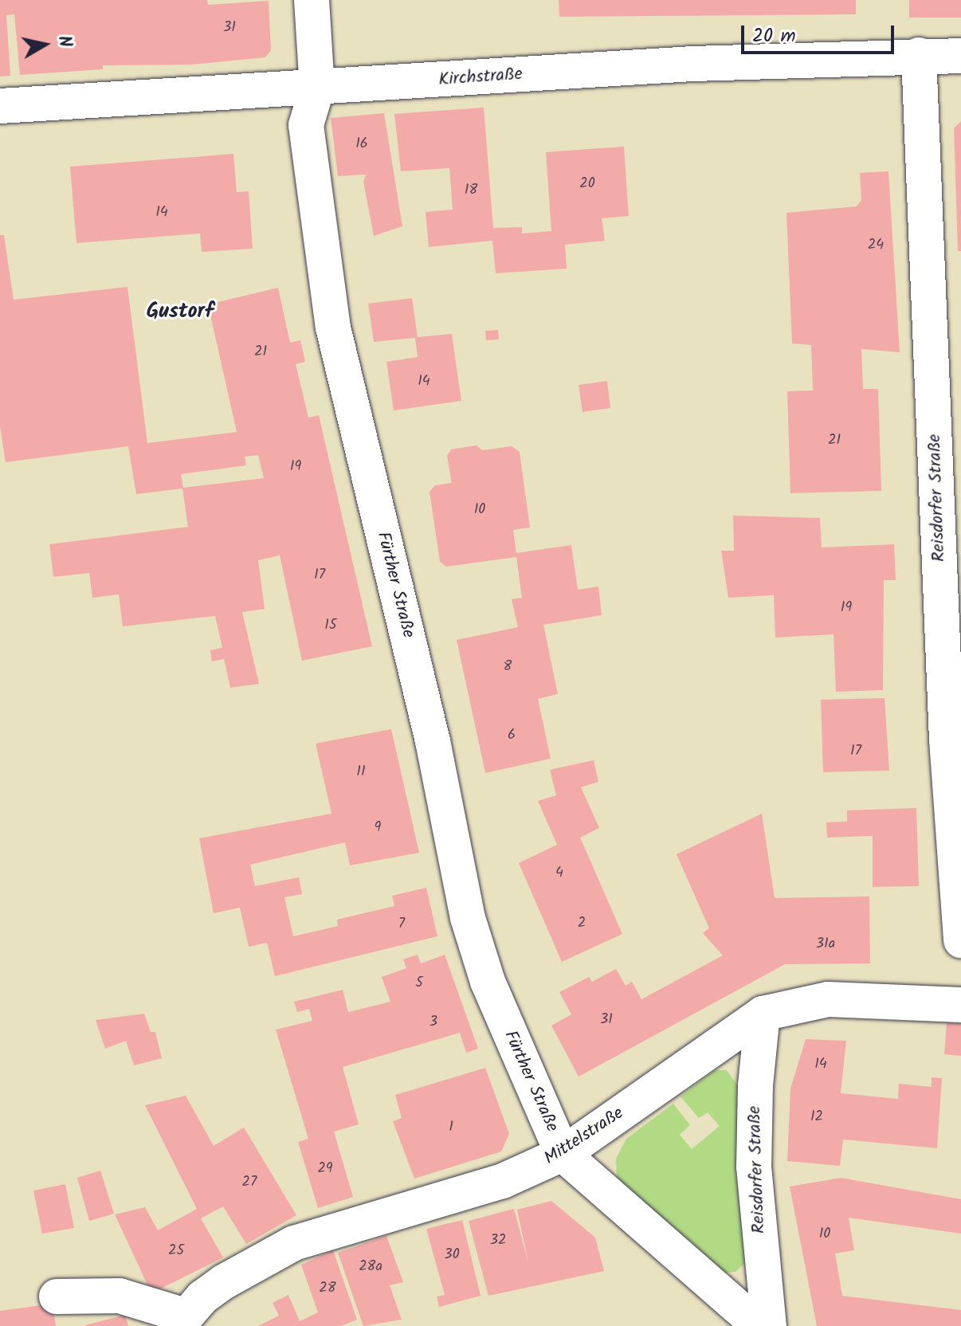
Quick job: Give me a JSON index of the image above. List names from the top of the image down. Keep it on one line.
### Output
{"streets":{"street":["Kirchstraße","Reisdorfer Straße","Fürther Straße","Mittelstraße"]},"crossings":[["Kirchstraße","Reisdorfer Straße"],["Kirchstraße","Fürther Straße"],["Reisdorfer Straße","Mittelstraße"],["Fürther Straße","Mittelstraße"]],"districts":["Gustorf"],"house_numbers":["31","16","20","18","14","24","21","14","21","19","10","17","19","15","8","6","17","11","9","4","2","7","31a","5","31","3","14","12","1","29","27","10","32","25","30","28a","28"],"scale_bar":"20 m","north":"right"}
